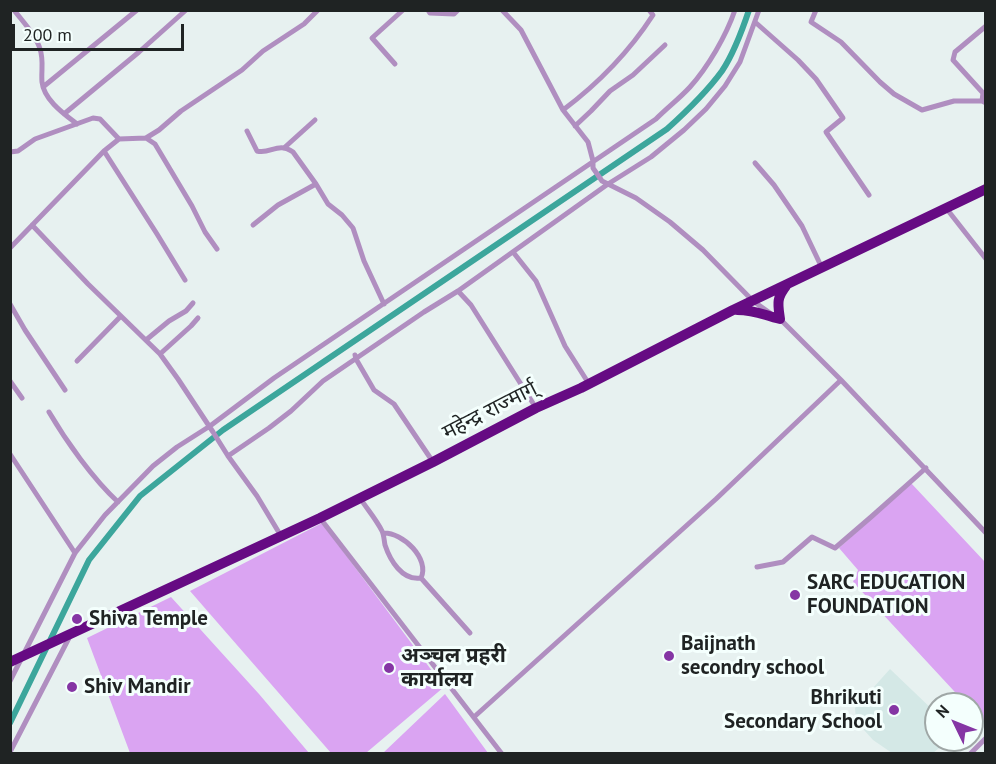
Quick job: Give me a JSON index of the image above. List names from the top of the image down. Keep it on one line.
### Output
{"streets":{"highway":["महेन्द्र राज्मार्ग्"]},"places":["SARC EDUCATION FOUNDATION","Shiva Temple","Baijnath secondry school","अञ्चल प्रहरी कार्यालय","Shiv Mandir","Bhrikuti Secondary School"],"scale_bar":"200 m","north":"top left"}
